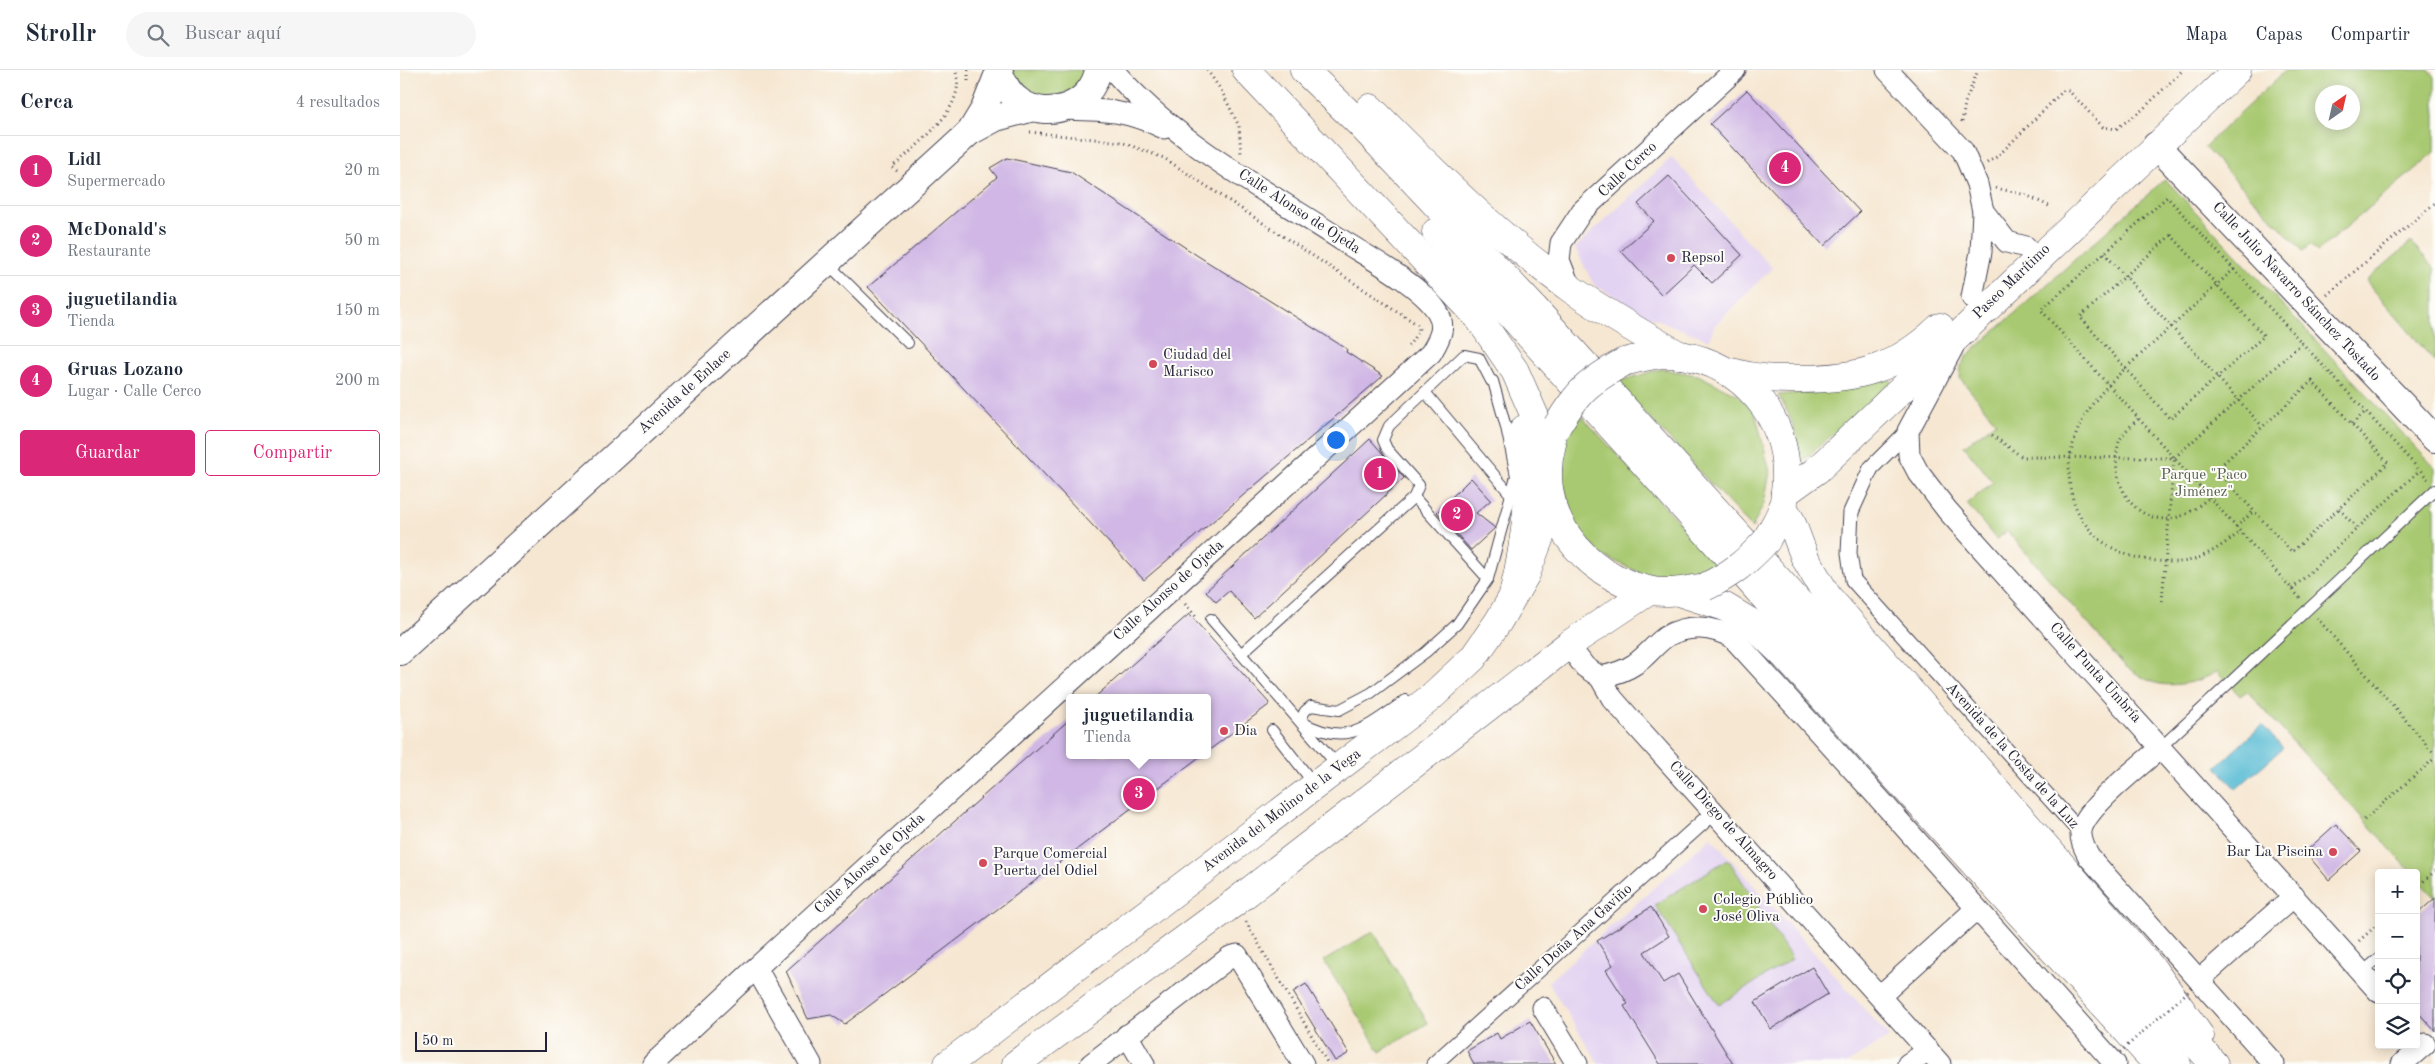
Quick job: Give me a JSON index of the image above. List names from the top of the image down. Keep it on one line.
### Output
{"streets":{"main road":["Paseo Marítimo","Avenida del Molino de la Vega"],"street":["Calle Cerco","Calle Alonso de Ojeda","Calle Julio Navarro Sánchez Tostado","Avenida de Enlace","Calle Punta Umbría","Avenida de la Costa de la Luz","Calle Diego de Almagro","Calle Doña Ana Gaviño"]},"crossings":[["Paseo Marítimo","Calle Julio Navarro Sánchez Tostado"],["Calle Punta Umbría","Avenida de la Costa de la Luz"],["Calle Diego de Almagro","Calle Doña Ana Gaviño"]],"parks":["Parque \"Paco Jiménez\""],"places":["Repsol","Ciudad del Marisco","Dia","Bar La Piscina","Parque Comercial Puerta del Odiel","Colegio Público José Oliva"],"scale_bar":"50 m","north":"top right","page":{"header":"Strollr","search":"Buscar aquí","nav":["Mapa","Capas","Compartir"],"heading":["Cerca","4 resultados"],"list":[{"mark":"1","name":"Lidl","note":"Supermercado","value":"20 m"},{"mark":"2","name":"McDonald's","note":"Restaurante","value":"50 m"},{"mark":"3","name":"juguetilandia","note":"Tienda","value":"150 m"},{"mark":"4","name":"Gruas Lozano","note":"Lugar · Calle Cerco","value":"200 m"}],"pins":["4","1","2","3"],"buttons":["Guardar","Compartir"],"popup":["juguetilandia","Tienda"],"map_buttons":["+","−"],"scale":"50 m"}}
